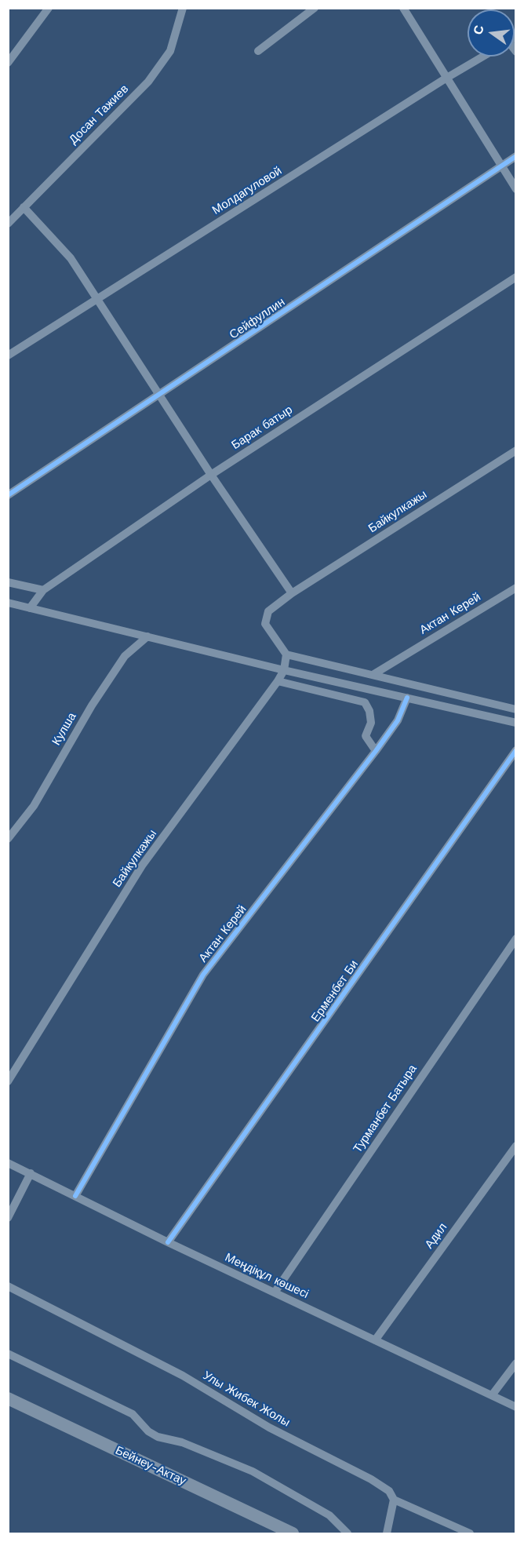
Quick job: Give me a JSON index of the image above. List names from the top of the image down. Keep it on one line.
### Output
{"streets":{"highway":["Бейнеу-Актау"],"street":["Досан Тажиев","Молдагуловой","Сейфуллин","Барак батыр","Байкулкажы","Актан Керей","Кулша","Ерменбет Би","Турманбет Батыра","Адил","Меңдіқұл көшесі","Улы Жибек Жолы"]},"crossings":[["Актан Керей","Меңдіқұл көшесі"],["Ерменбет Би","Меңдіқұл көшесі"],["Турманбет Батыра","Меңдіқұл көшесі"],["Адил","Меңдіқұл көшесі"]],"north":"left"}
